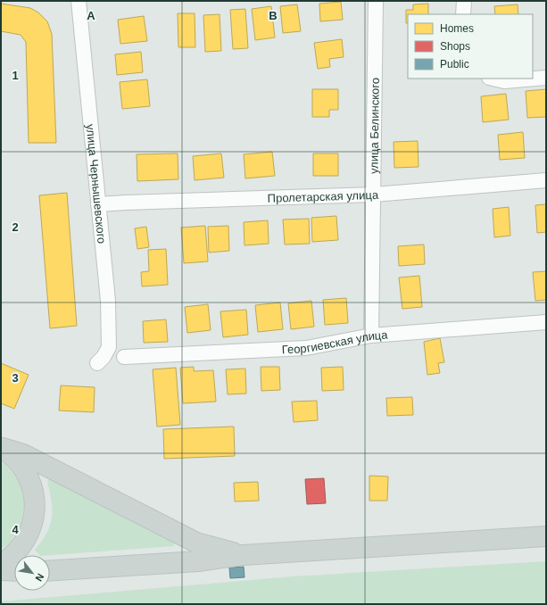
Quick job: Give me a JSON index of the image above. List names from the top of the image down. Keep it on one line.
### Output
{"streets":{"street":["улица Белинского","улица Чернышевского","Пролетарская улица","Георгиевская улица"]},"crossings":[["улица Белинского","Пролетарская улица"],["улица Белинского","Георгиевская улица"],["улица Чернышевского","Пролетарская улица"]],"legend":["Homes","Shops","Public"],"north":"bottom right","grid":{"columns":["A","B"],"rows":["1","2","3","4"]}}
